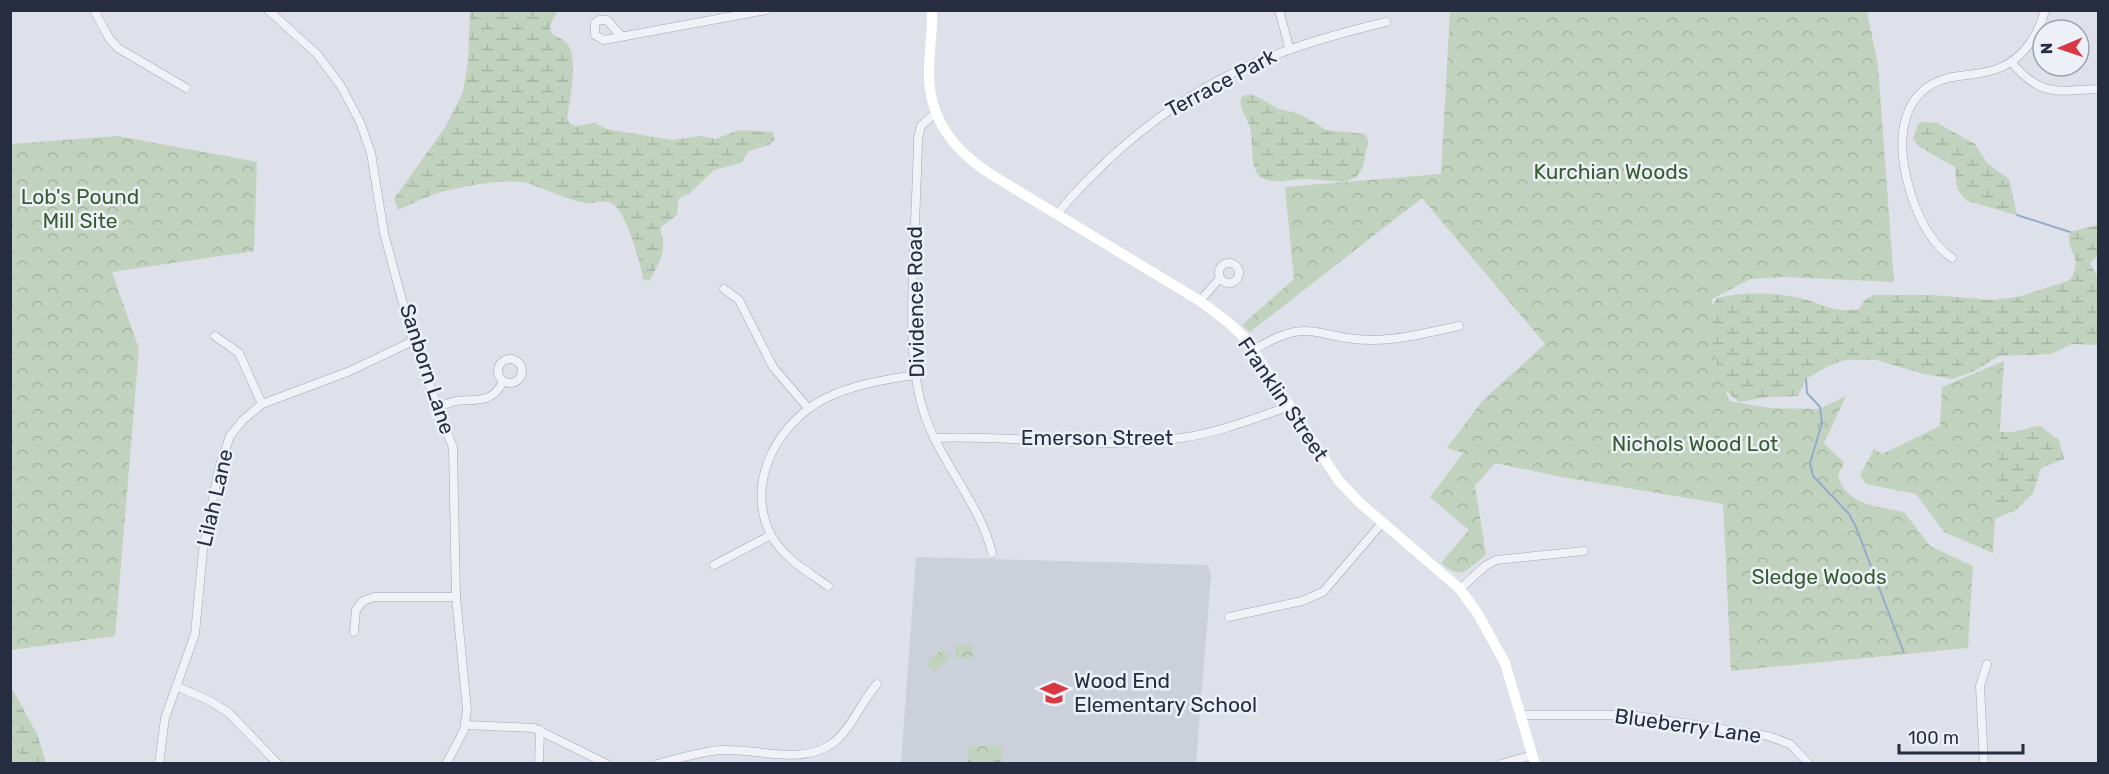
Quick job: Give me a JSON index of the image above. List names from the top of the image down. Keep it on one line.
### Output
{"streets":{"main road":["Franklin Street"],"street":["Terrace Park","Dividence Road","Sanborn Lane","Emerson Street","Lilah Lane","Blueberry Lane"]},"crossings":[["Terrace Park","Franklin Street"],["Dividence Road","Franklin Street"],["Dividence Road","Emerson Street"],["Sanborn Lane","Lilah Lane"],["Franklin Street","Emerson Street"],["Franklin Street","Blueberry Lane"]],"parks":["Kurchian Woods","Lob's Pound Mill Site","Nichols Wood Lot","Sledge Woods"],"places":{"school or university":["Wood End Elementary School"]},"scale_bar":"100 m","north":"left"}
